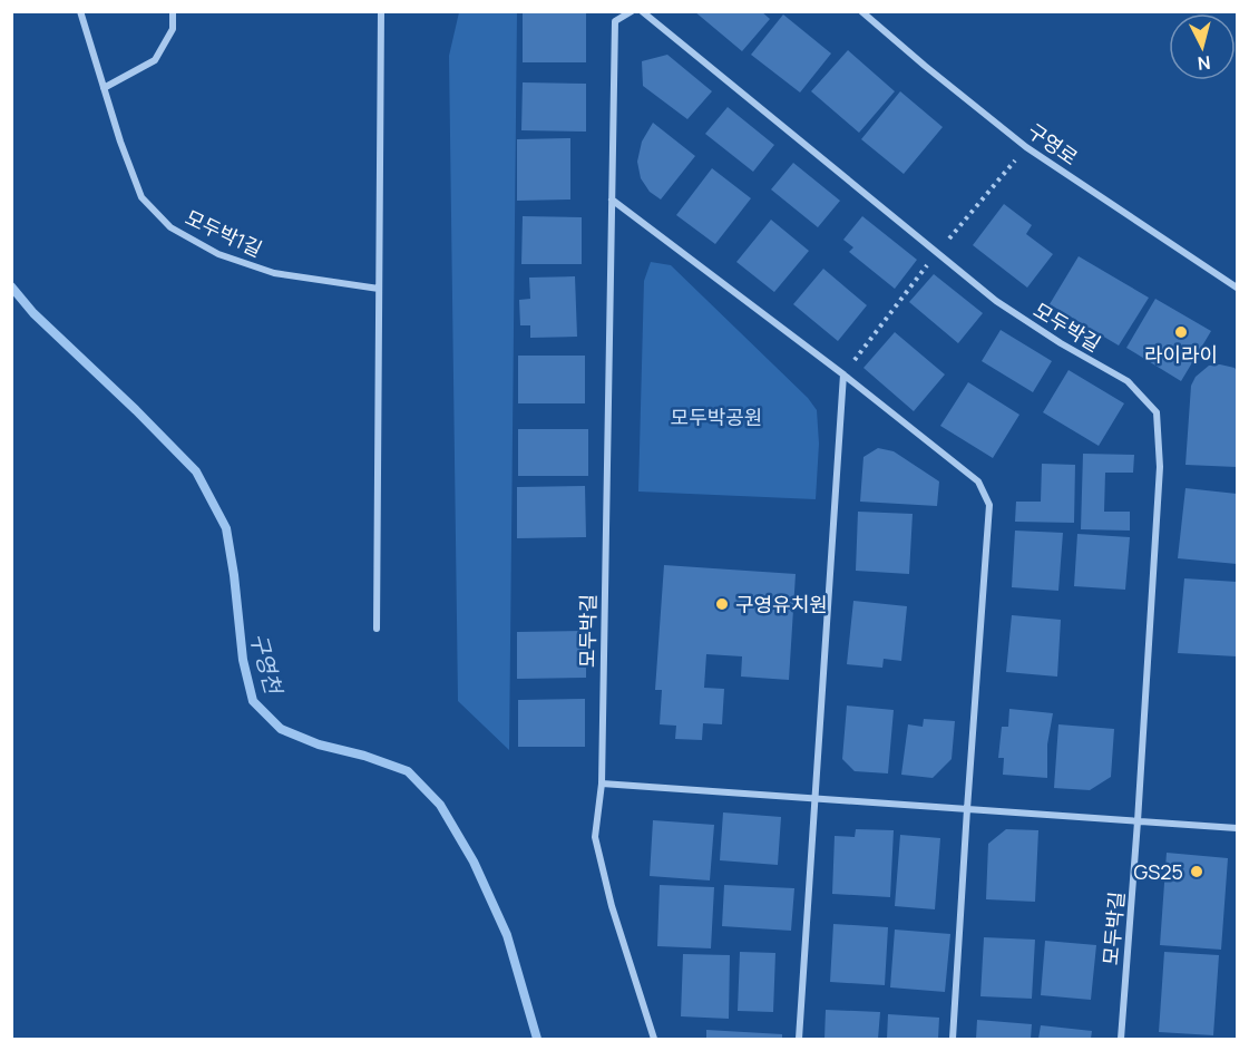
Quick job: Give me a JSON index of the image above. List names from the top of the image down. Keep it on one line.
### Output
{"streets":{"street":["구영로","모두박1길","모두박길"]},"water":["구영천"],"parks":["모두박공원"],"places":["라이라이","구영유치원","GS25"],"north":"bottom"}
